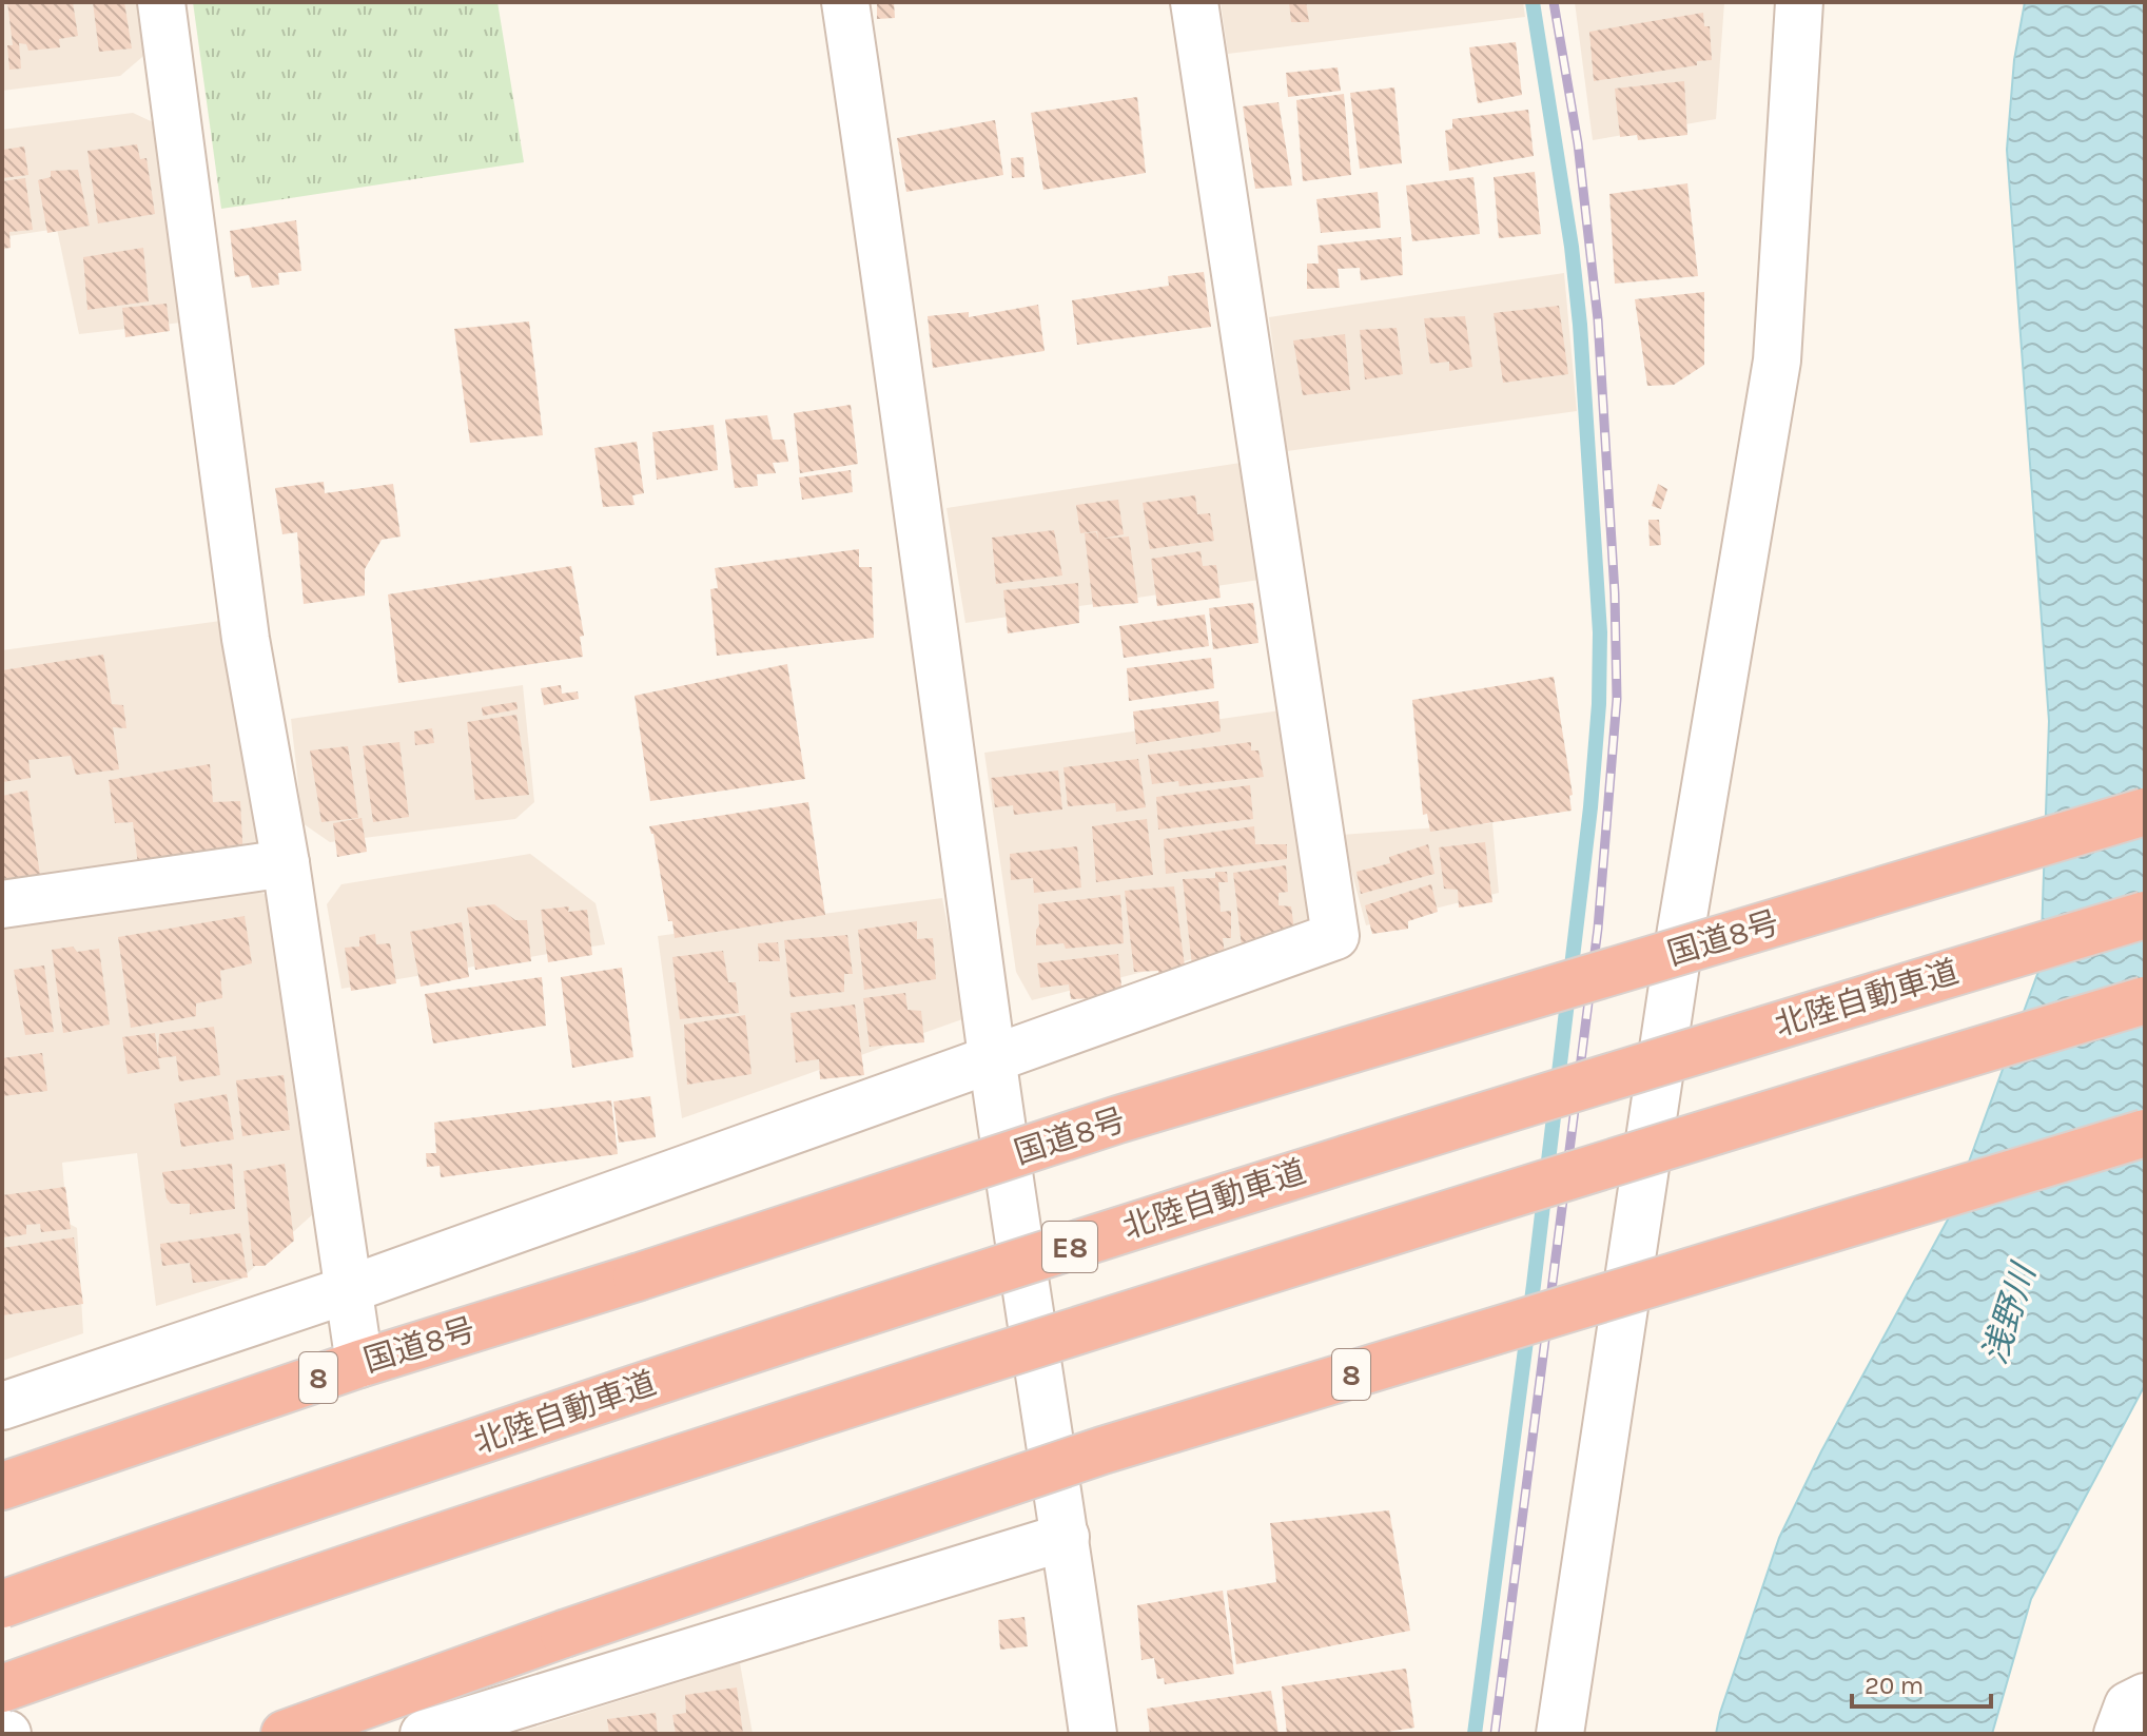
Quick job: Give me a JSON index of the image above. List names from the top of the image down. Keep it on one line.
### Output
{"streets":{"highway":["国道8号","北陸自動車道","E8","8"]},"water":["浅野川"],"scale_bar":"20 m"}
